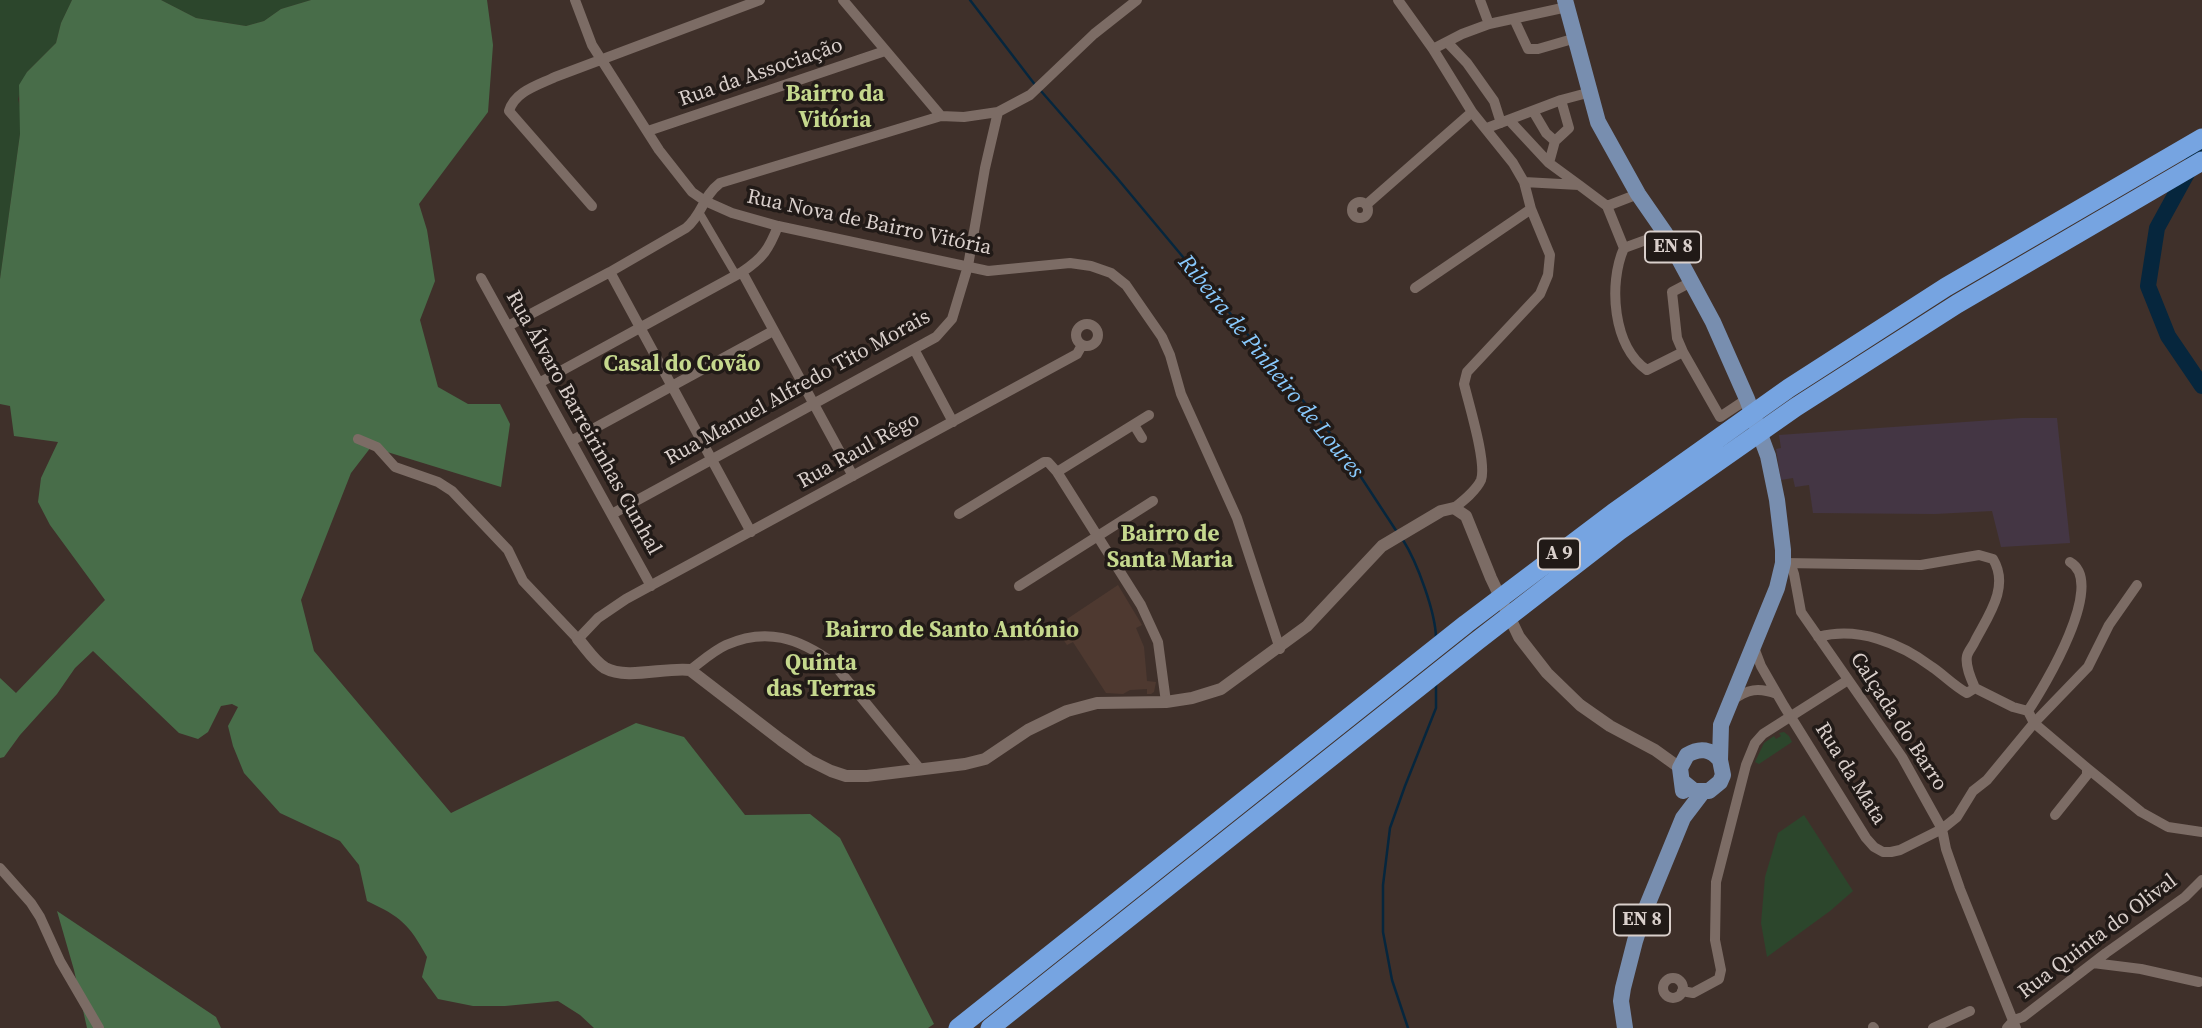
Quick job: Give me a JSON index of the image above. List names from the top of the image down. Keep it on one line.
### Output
{"streets":{"highway":["A 9"],"main road":["EN 8"],"street":["Rua da Associação","Rua Nova de Bairro Vitória","Rua Manuel Alfredo Tito Morais","Rua Álvaro Barreirinhas Cunhal","Rua Raul Rêgo","Calçada do Barro","Rua da Mata","Rua Quinta do Olival"]},"crossings":[["Rua Nova de Bairro Vitória","Rua Manuel Alfredo Tito Morais"],["EN 8","Calçada do Barro"],["EN 8","Rua da Mata"],["Rua Manuel Alfredo Tito Morais","Rua Álvaro Barreirinhas Cunhal"],["Rua Álvaro Barreirinhas Cunhal","Rua Raul Rêgo"],["Calçada do Barro","Rua da Mata"],["Calçada do Barro","Rua Quinta do Olival"]],"districts":["Bairro da Vitória","Casal do Covão","Bairro de Santa Maria","Bairro de Santo António","Quinta das Terras"],"water":["Ribeira de Pinheiro de Loures"]}
